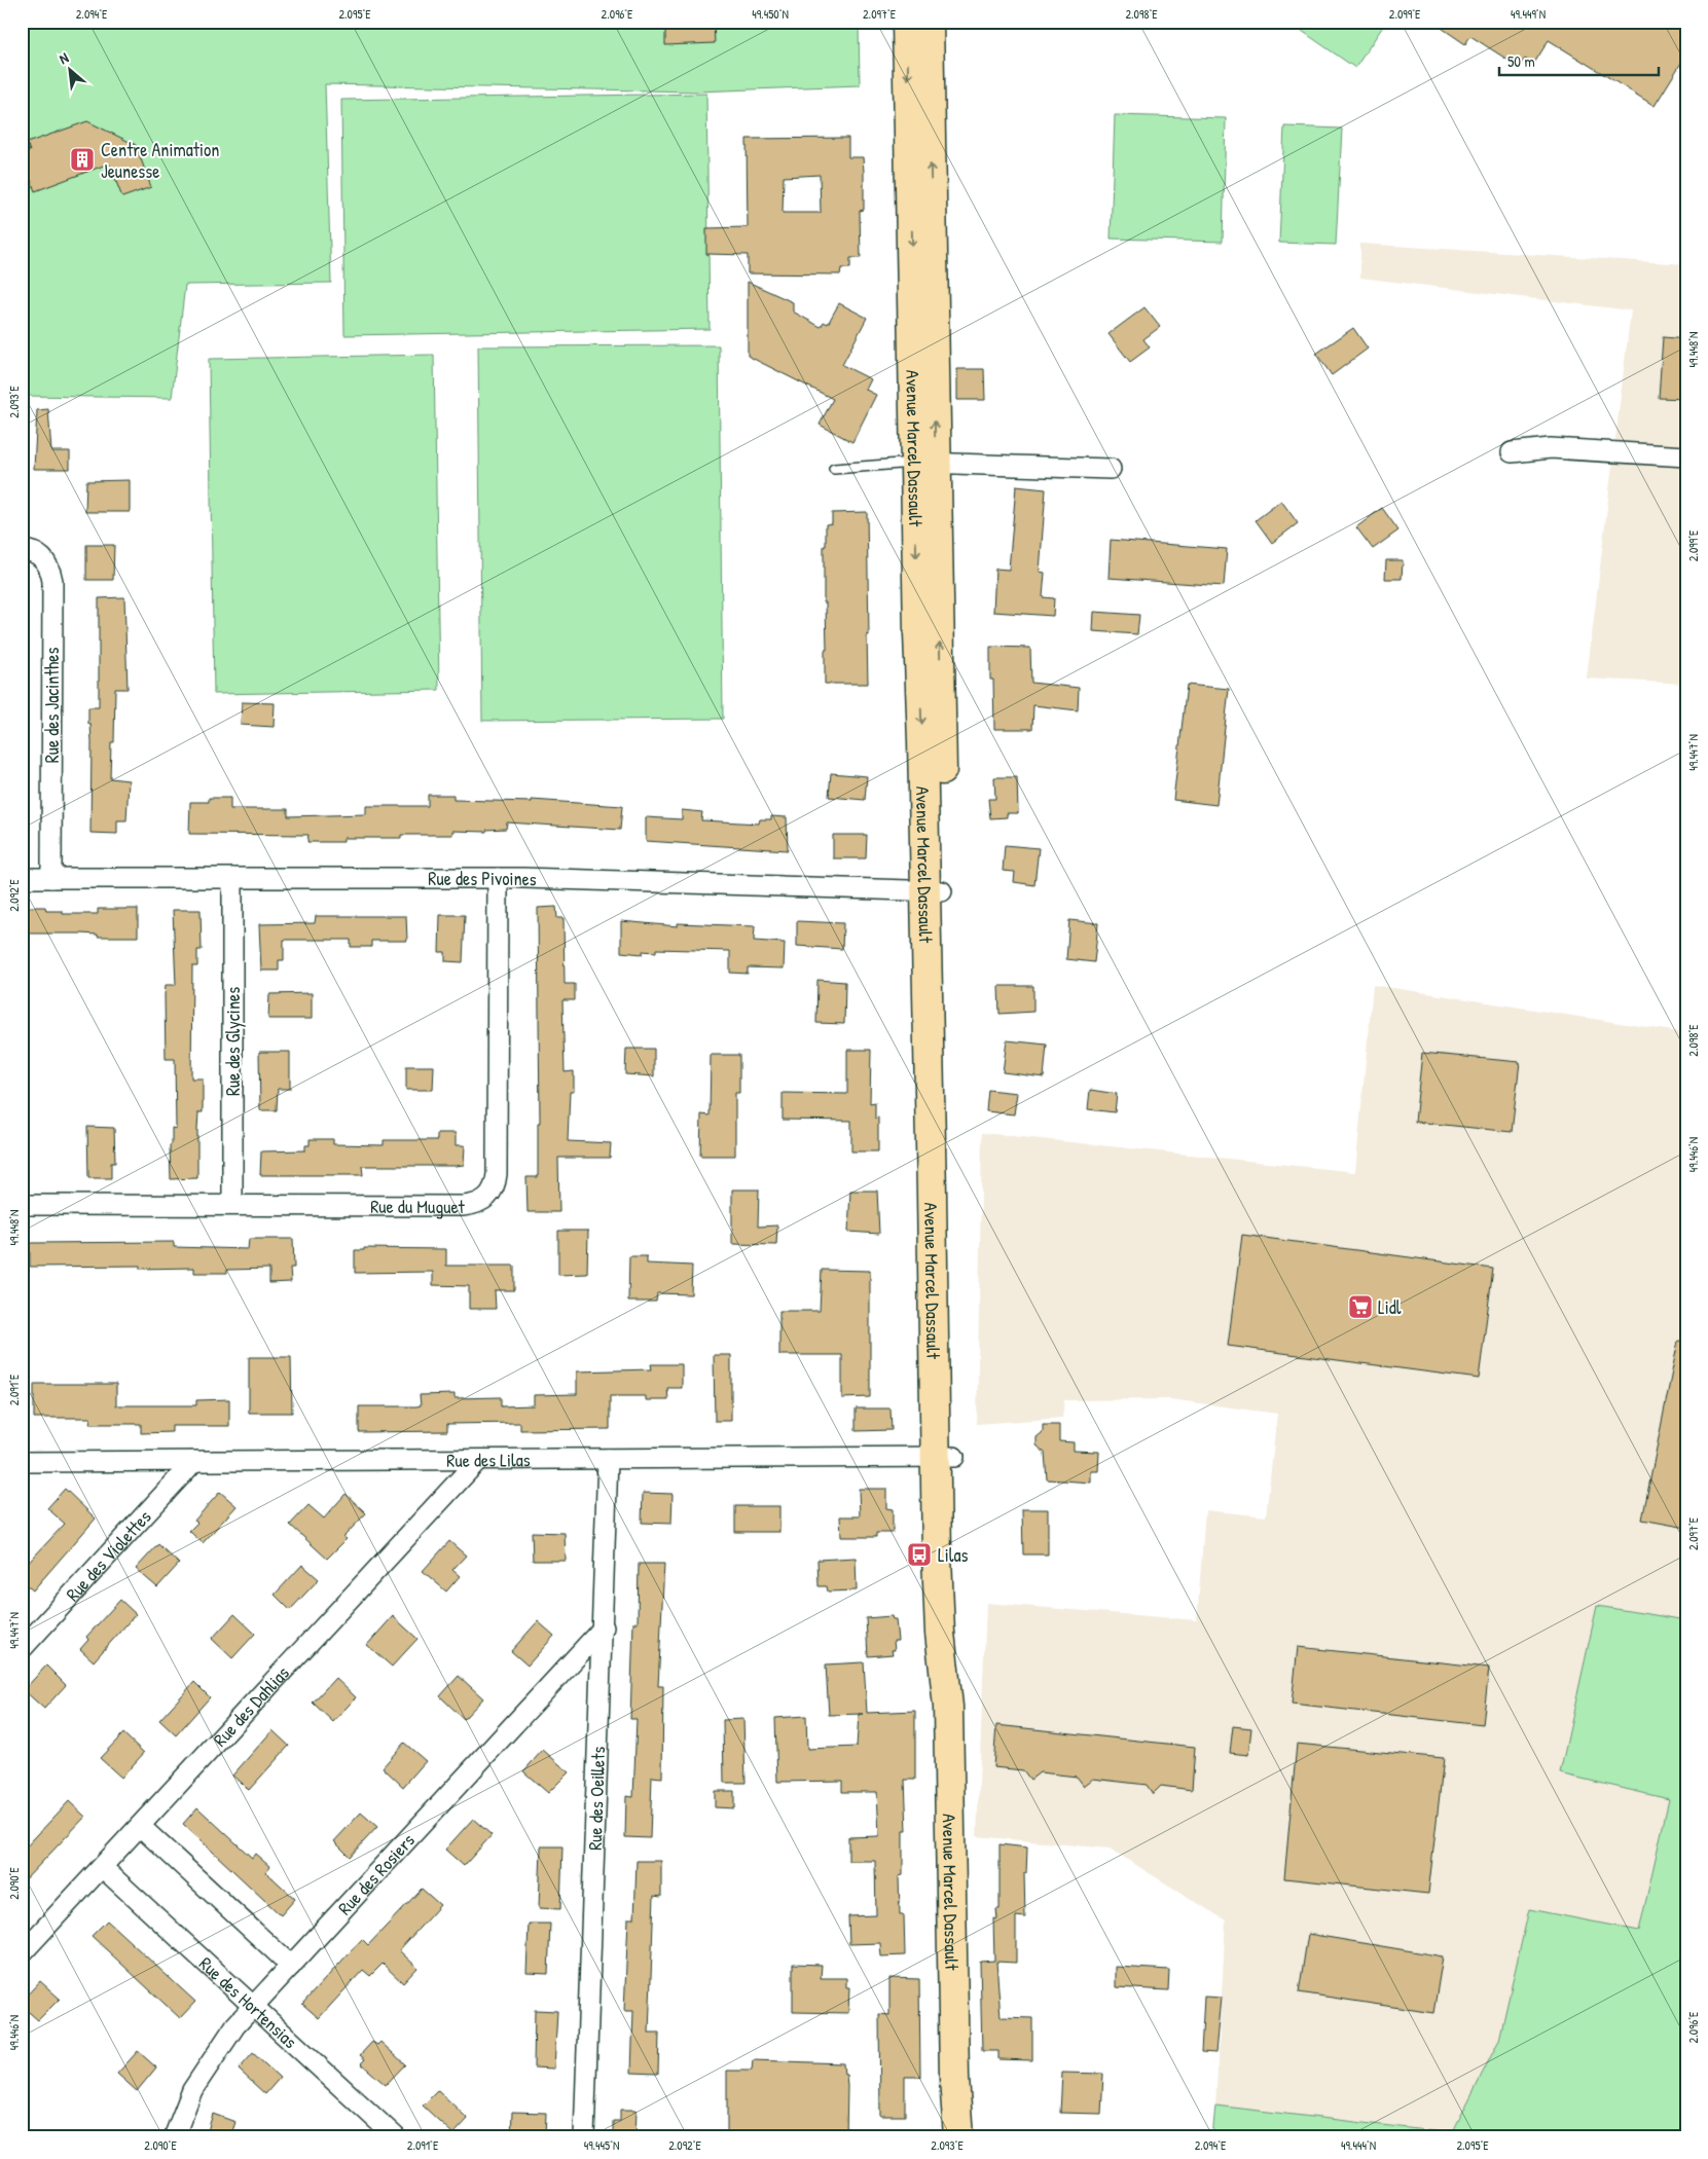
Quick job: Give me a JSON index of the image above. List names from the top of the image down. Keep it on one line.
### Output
{"streets":{"main road":["Avenue Marcel Dassault"],"street":["Rue des Jacinthes","Rue des Pivoines","Rue des Glycines","Rue du Muguet","Rue des Lilas","Rue des Violettes","Rue des Dahlias","Rue des Oeillets","Rue des Rosiers","Rue des Hortensias"]},"crossings":[["Avenue Marcel Dassault","Rue des Pivoines"],["Avenue Marcel Dassault","Rue des Lilas"],["Rue des Jacinthes","Rue des Pivoines"],["Rue des Pivoines","Rue des Glycines"],["Rue des Pivoines","Rue du Muguet"],["Rue des Glycines","Rue du Muguet"],["Rue des Lilas","Rue des Violettes"],["Rue des Lilas","Rue des Dahlias"],["Rue des Lilas","Rue des Oeillets"],["Rue des Dahlias","Rue des Hortensias"],["Rue des Oeillets","Rue des Rosiers"],["Rue des Rosiers","Rue des Hortensias"]],"places":{"building":["Centre Animation Jeunesse"],"supermarket":["Lidl"],"bus stop":["Lilas"]},"scale_bar":"50 m","north":"top left","coordinates":["2.094°E","2.095°E","2.096°E","49.450°N","2.097°E","2.098°E","2.099°E","49.449°N","49.448°N","2.093°E","49.447°N","2.092°E","49.446°N","2.091°E","2.090°E","49.445°N","49.444°N"]}
